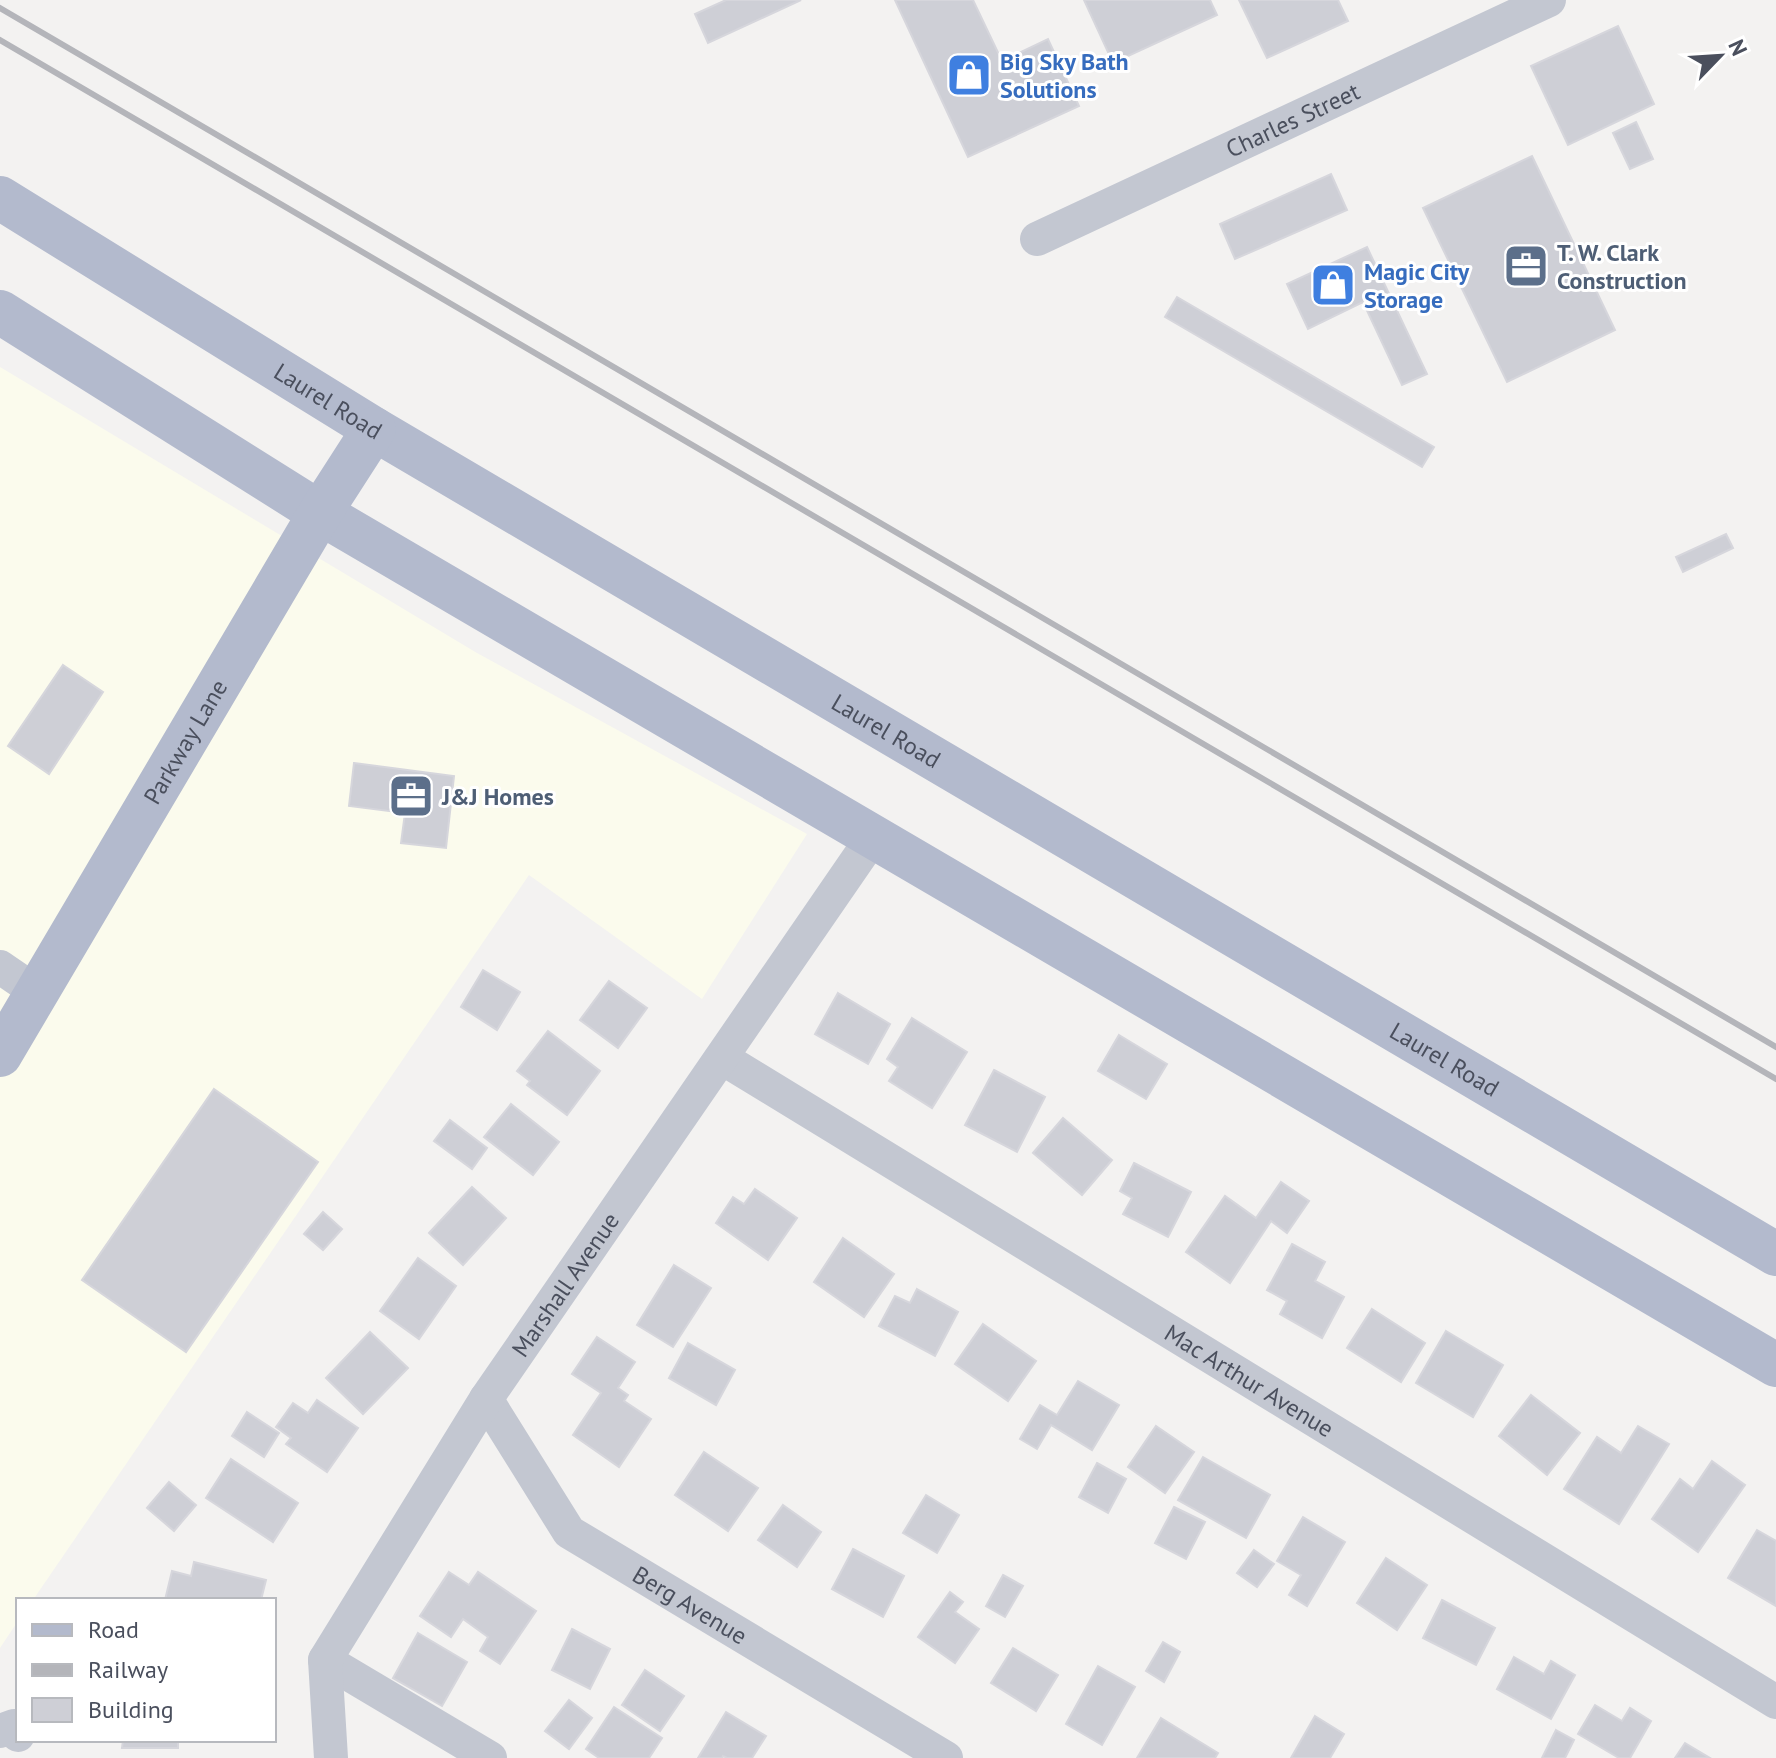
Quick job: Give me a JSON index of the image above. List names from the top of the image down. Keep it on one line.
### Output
{"streets":{"main road":["Laurel Road","Parkway Lane"],"street":["Charles Street","Marshall Avenue","Mac Arthur Avenue","Berg Avenue"]},"crossings":[["Laurel Road","Parkway Lane"],["Marshall Avenue","Mac Arthur Avenue"],["Marshall Avenue","Berg Avenue"]],"places":{"shop":["Big Sky Bath Solutions","Magic City Storage"],"office":["T. W. Clark Construction","J&J Homes"]},"legend":["Road","Railway","Building"],"north":"top right"}
